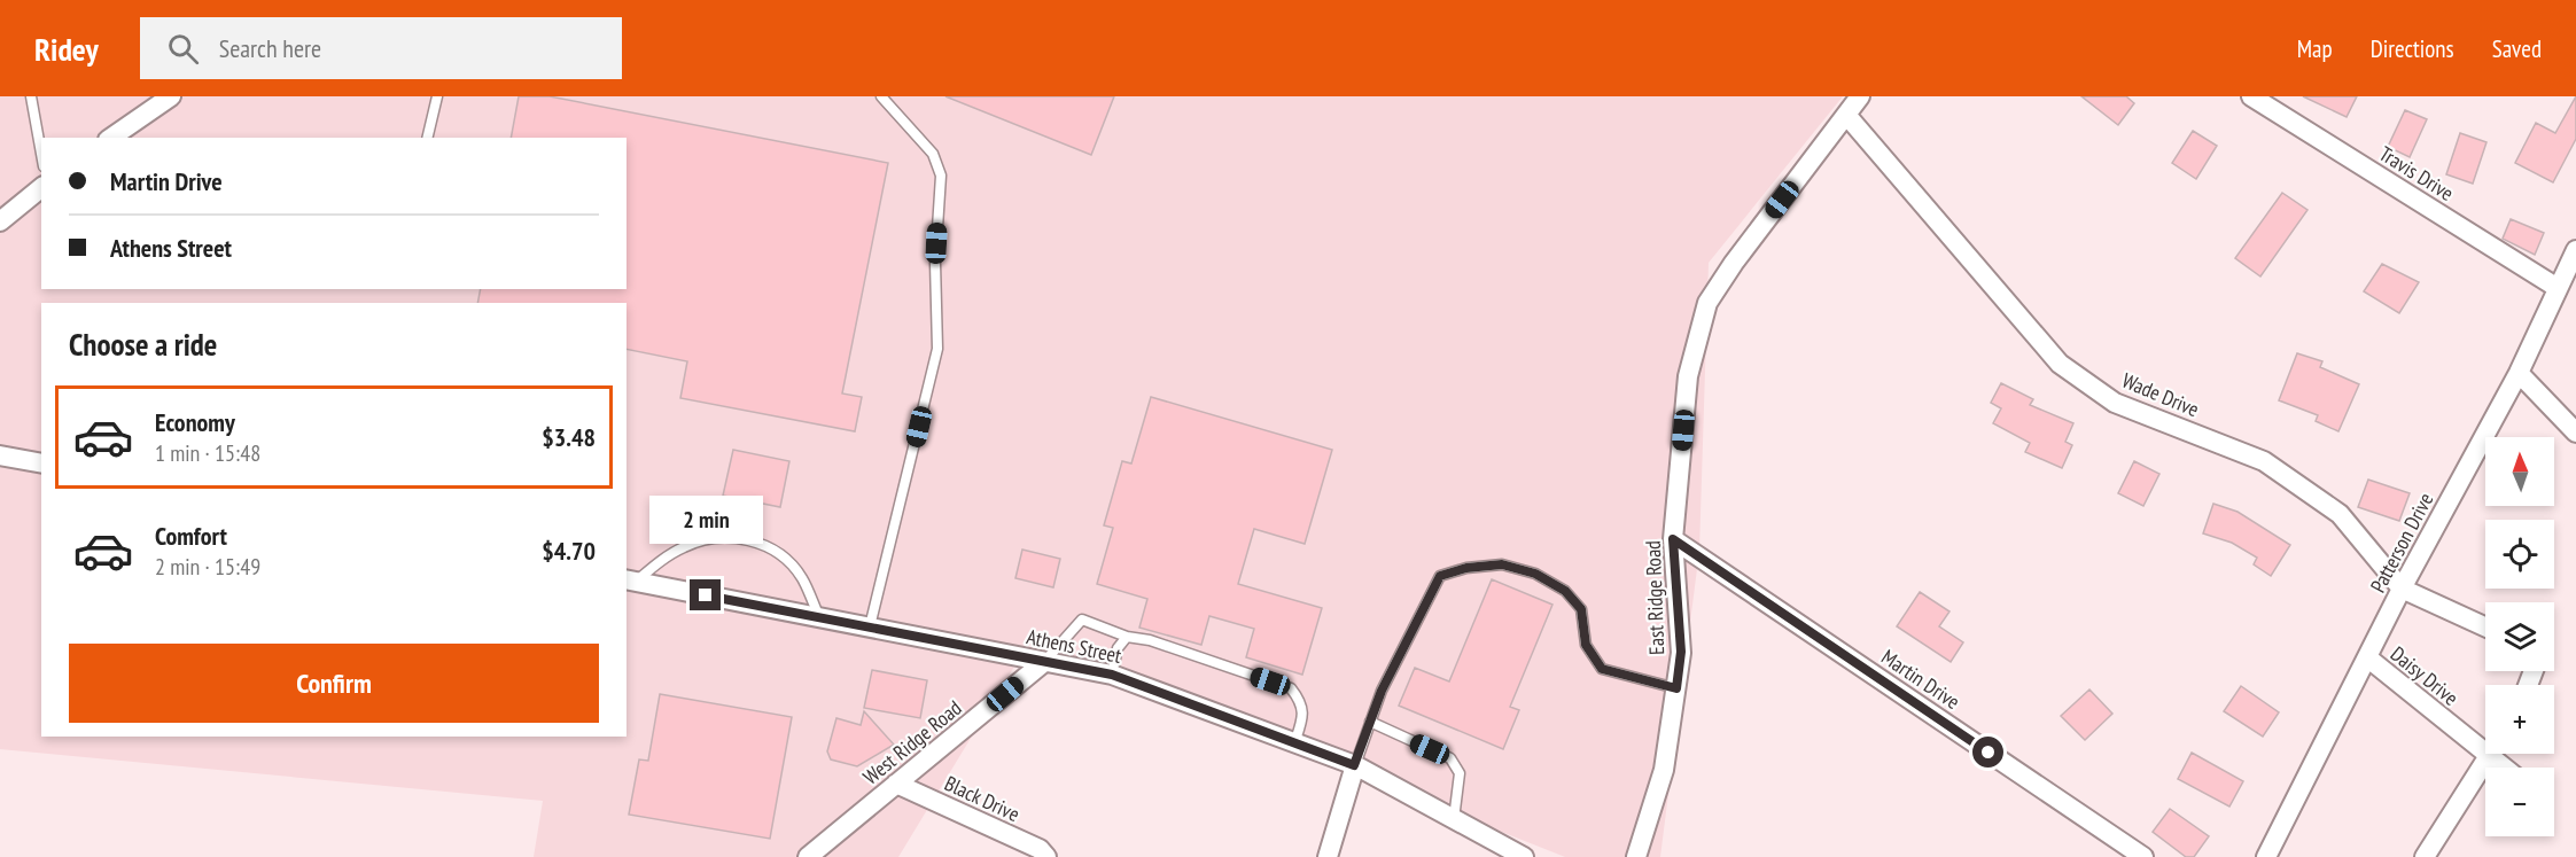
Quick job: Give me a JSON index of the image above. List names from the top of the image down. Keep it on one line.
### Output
{"streets":{"street":["Travis Drive","Wade Drive","Patterson Drive","East Ridge Road","Athens Street","Daisy Drive","Martin Drive","West Ridge Road","Black Drive"]},"crossings":[["Travis Drive","Patterson Drive"],["Wade Drive","Patterson Drive"],["Wade Drive","East Ridge Road"],["Patterson Drive","Daisy Drive"],["East Ridge Road","Martin Drive"],["Athens Street","West Ridge Road"],["West Ridge Road","Black Drive"]],"north":"top","page":{"header":"Ridey","search":"Search here","nav":["Map","Directions","Saved"],"banner":["Martin Drive","Athens Street"],"heading":"Choose a ride","list":[{"name":"Economy","note":"1 min · 15:48","value":"$3.48"},{"name":"Comfort","note":"2 min · 15:49","value":"$4.70"}],"map_buttons":["+","−"],"bubble":"2 min","buttons":"Confirm"}}
